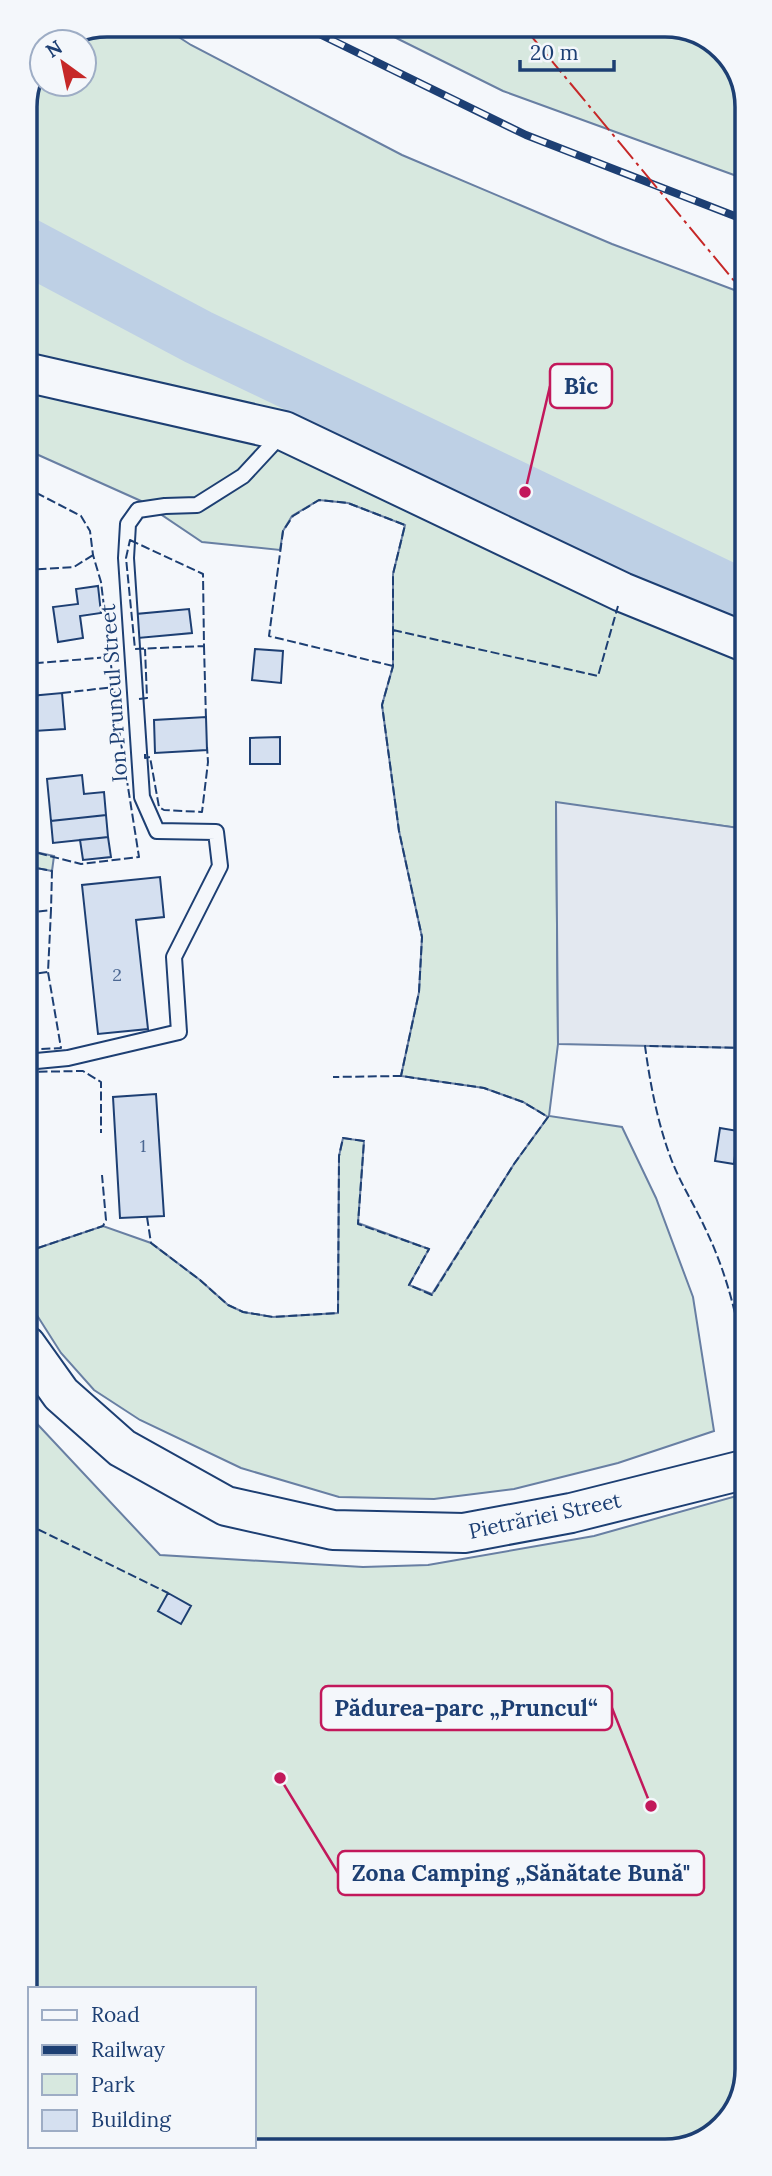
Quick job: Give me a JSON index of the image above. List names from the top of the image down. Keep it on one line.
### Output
{"streets":{"main road":["Pietrăriei Street"],"lane":["Ion Pruncul Street"]},"places":["Bîc","Zona Camping „Sănătate Bună\"","Pădurea-parc „Pruncul“"],"house_numbers":["2","1"],"legend":["Road","Railway","Park","Building"],"scale_bar":"20 m","north":"top left"}
